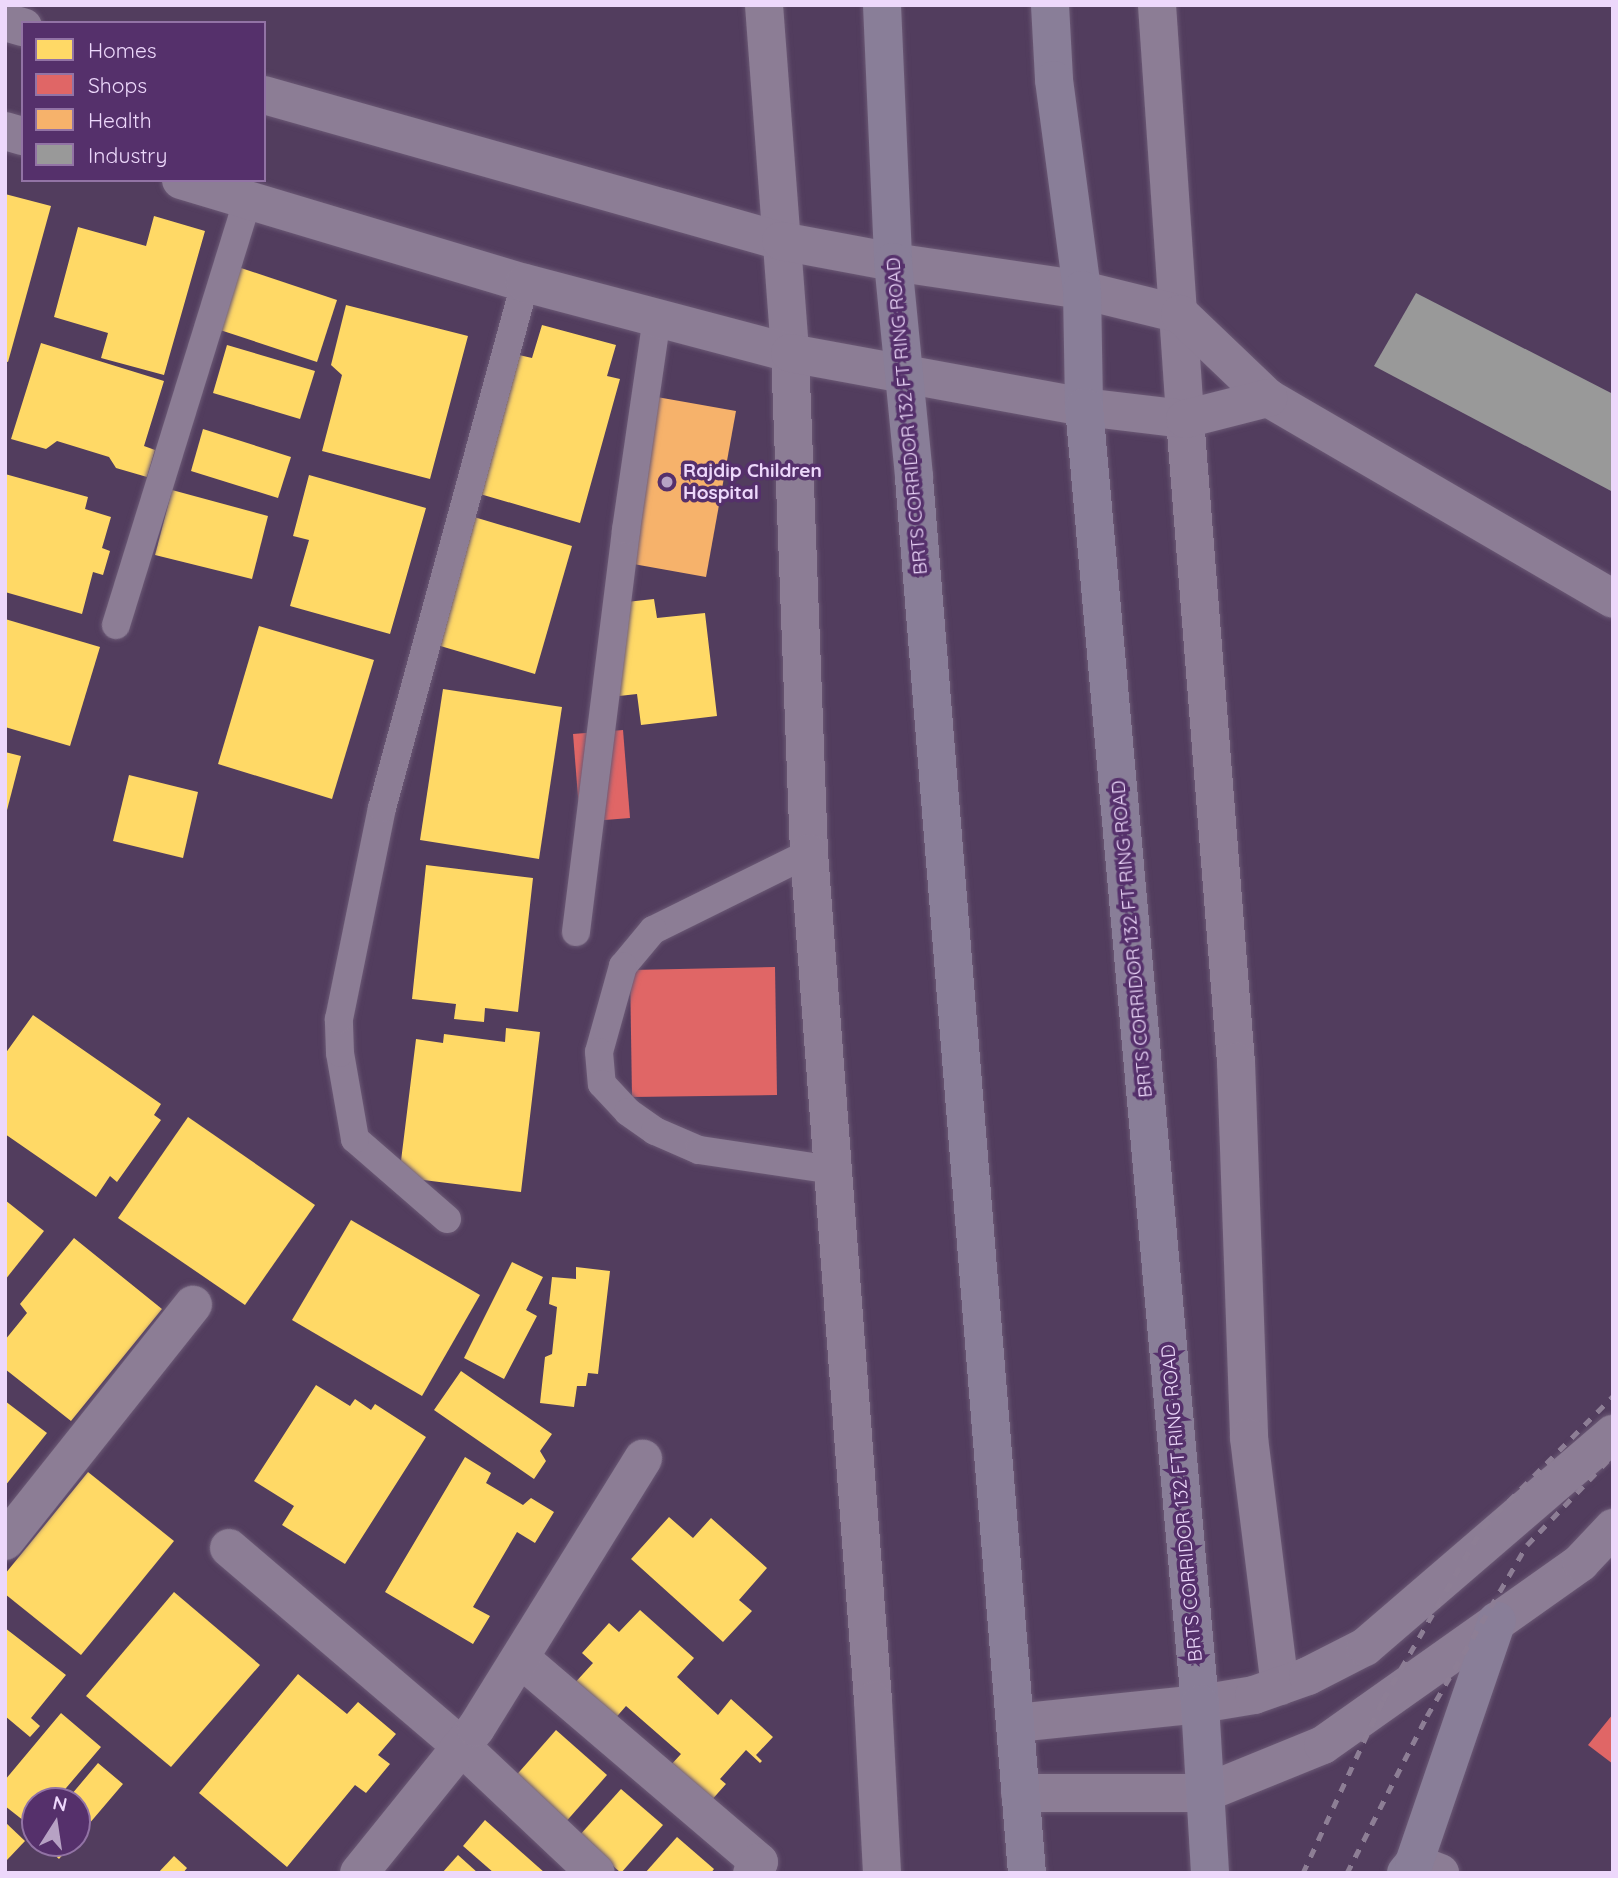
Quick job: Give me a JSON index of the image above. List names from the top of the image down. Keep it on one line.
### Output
{"streets":{"main road":["BRTS CORRIDOR 132 FT RING ROAD"]},"places":["Rajdip Children Hospital"],"legend":["Homes","Shops","Health","Industry"],"north":"top"}
